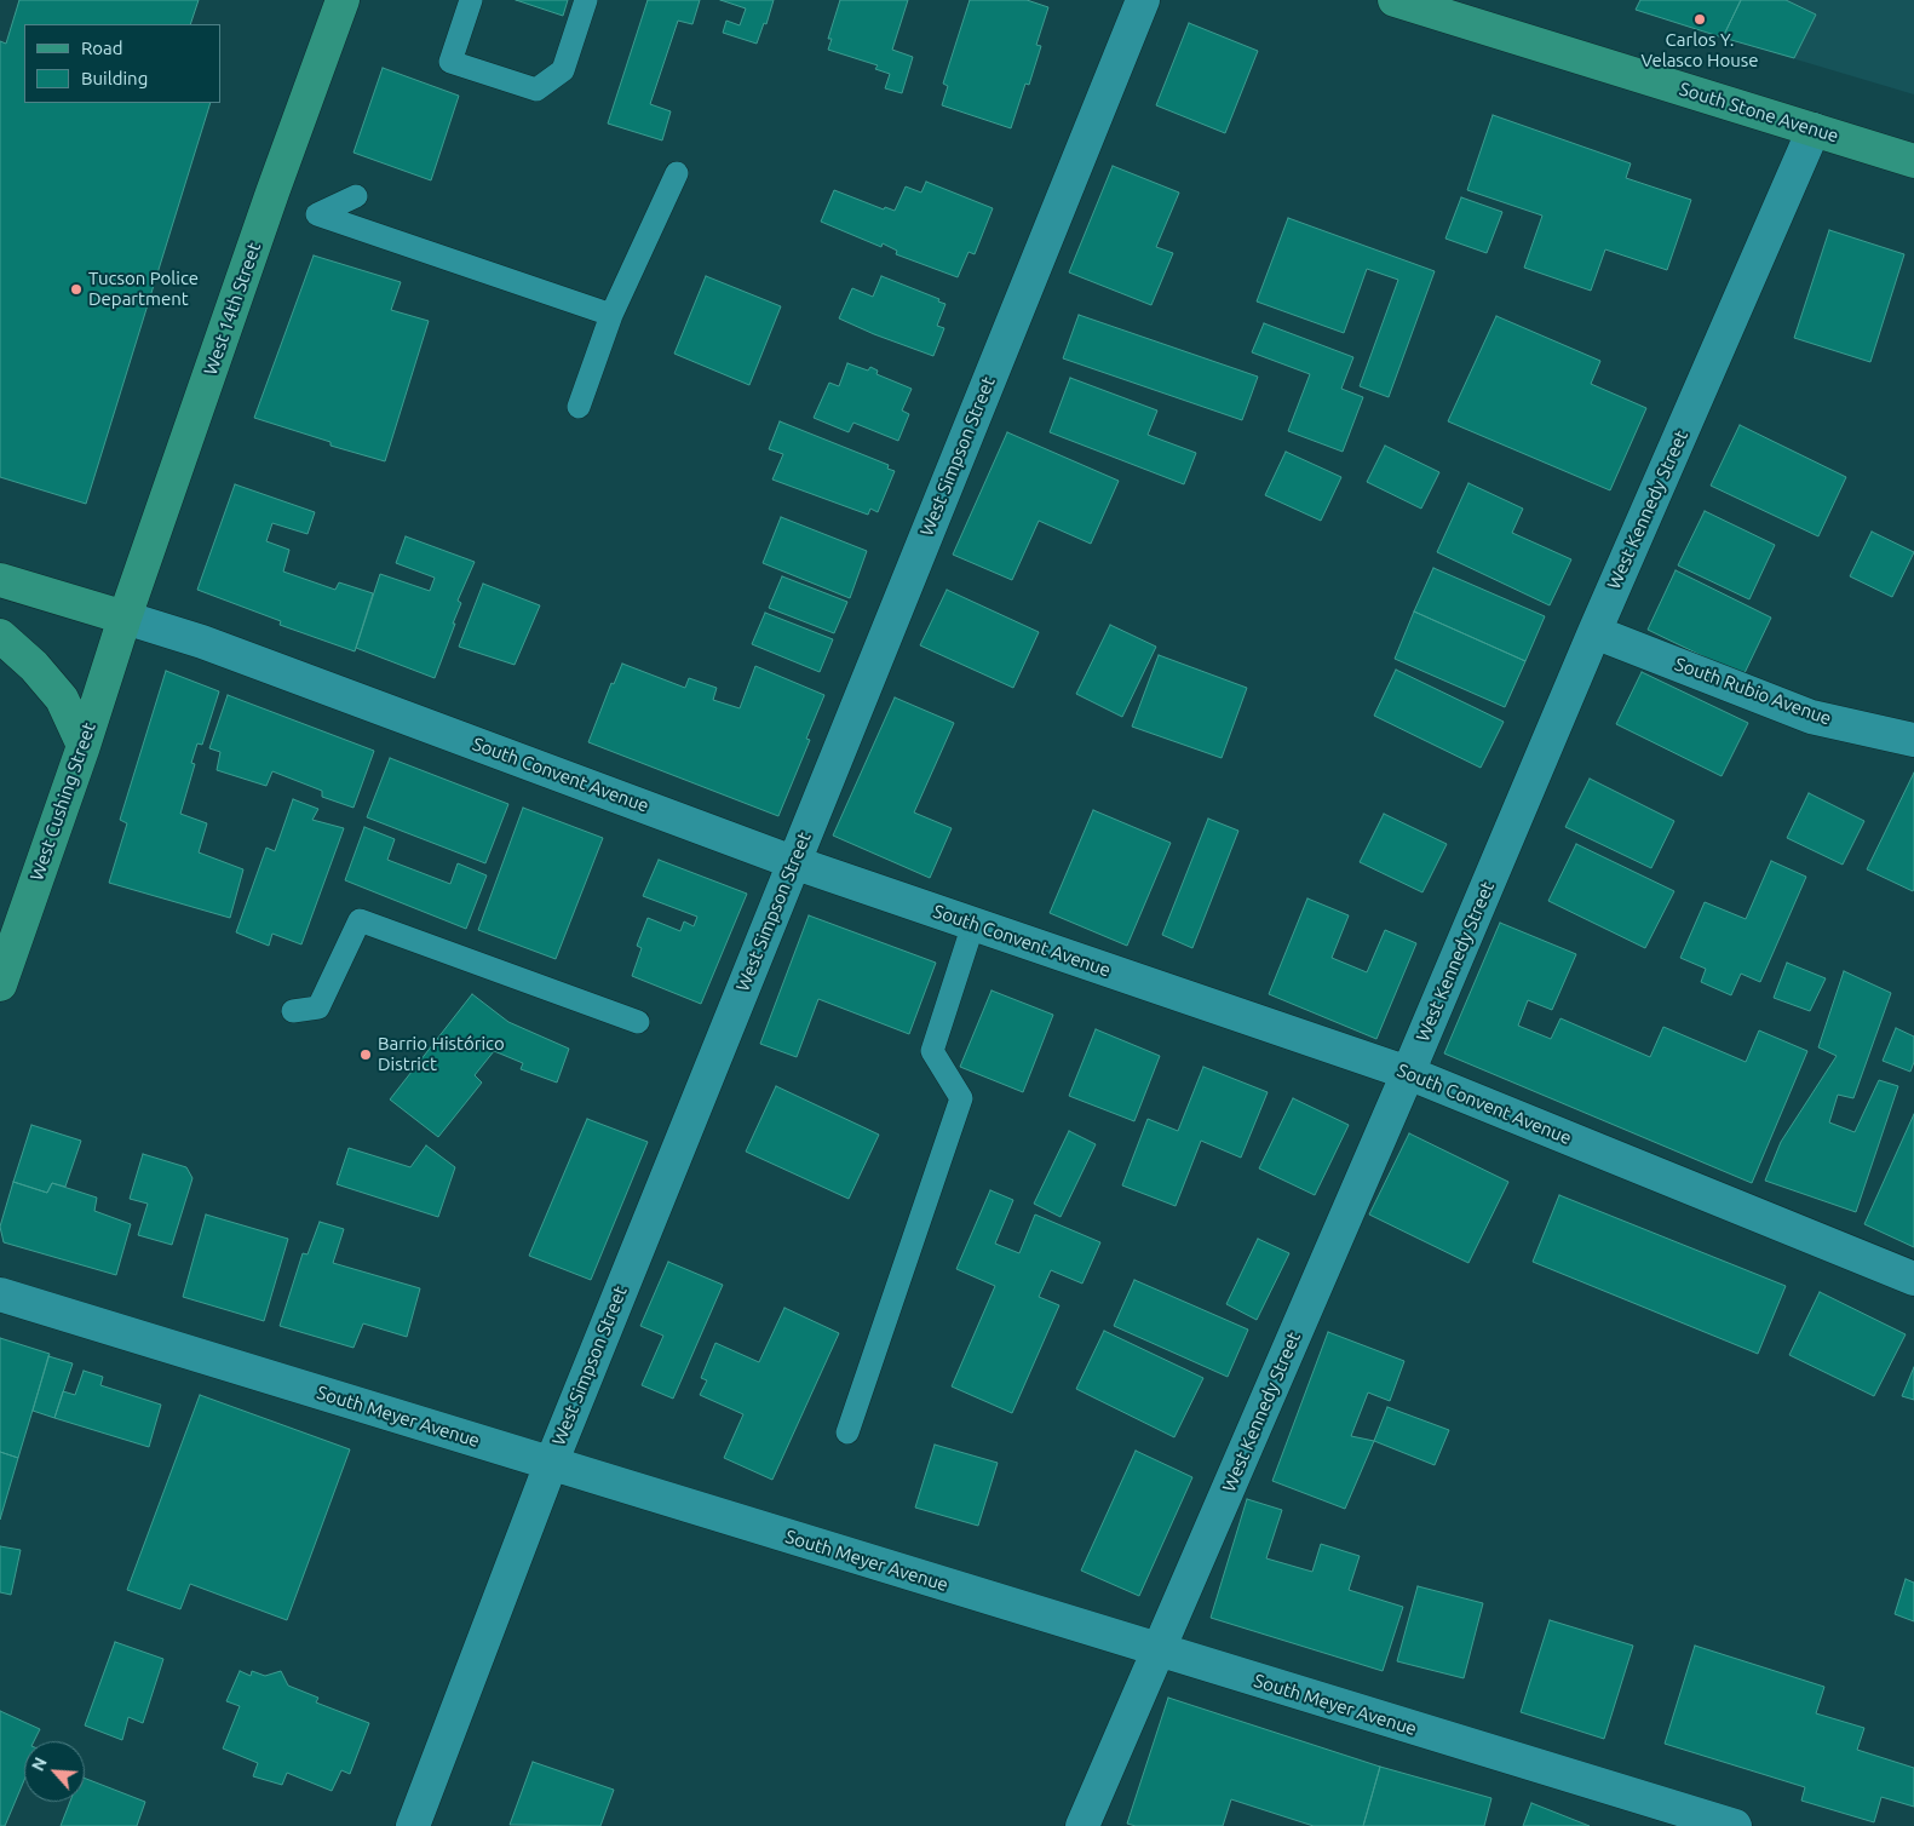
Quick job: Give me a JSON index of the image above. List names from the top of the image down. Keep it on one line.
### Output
{"streets":{"street":["South Stone Avenue","West 14th Street","West Simpson Street","West Kennedy Street","South Rubio Avenue","South Convent Avenue","West Cushing Street","South Meyer Avenue"]},"crossings":[["South Stone Avenue","West Kennedy Street"],["West 14th Street","South Convent Avenue"],["West 14th Street","West Cushing Street"],["West Simpson Street","South Convent Avenue"],["West Simpson Street","South Meyer Avenue"],["West Kennedy Street","South Rubio Avenue"],["West Kennedy Street","South Convent Avenue"],["West Kennedy Street","South Meyer Avenue"],["South Convent Avenue","West Cushing Street"]],"places":["Carlos Y. Velasco House","Tucson Police Department","Barrio Histórico District"],"legend":["Road","Building"],"north":"top left"}
